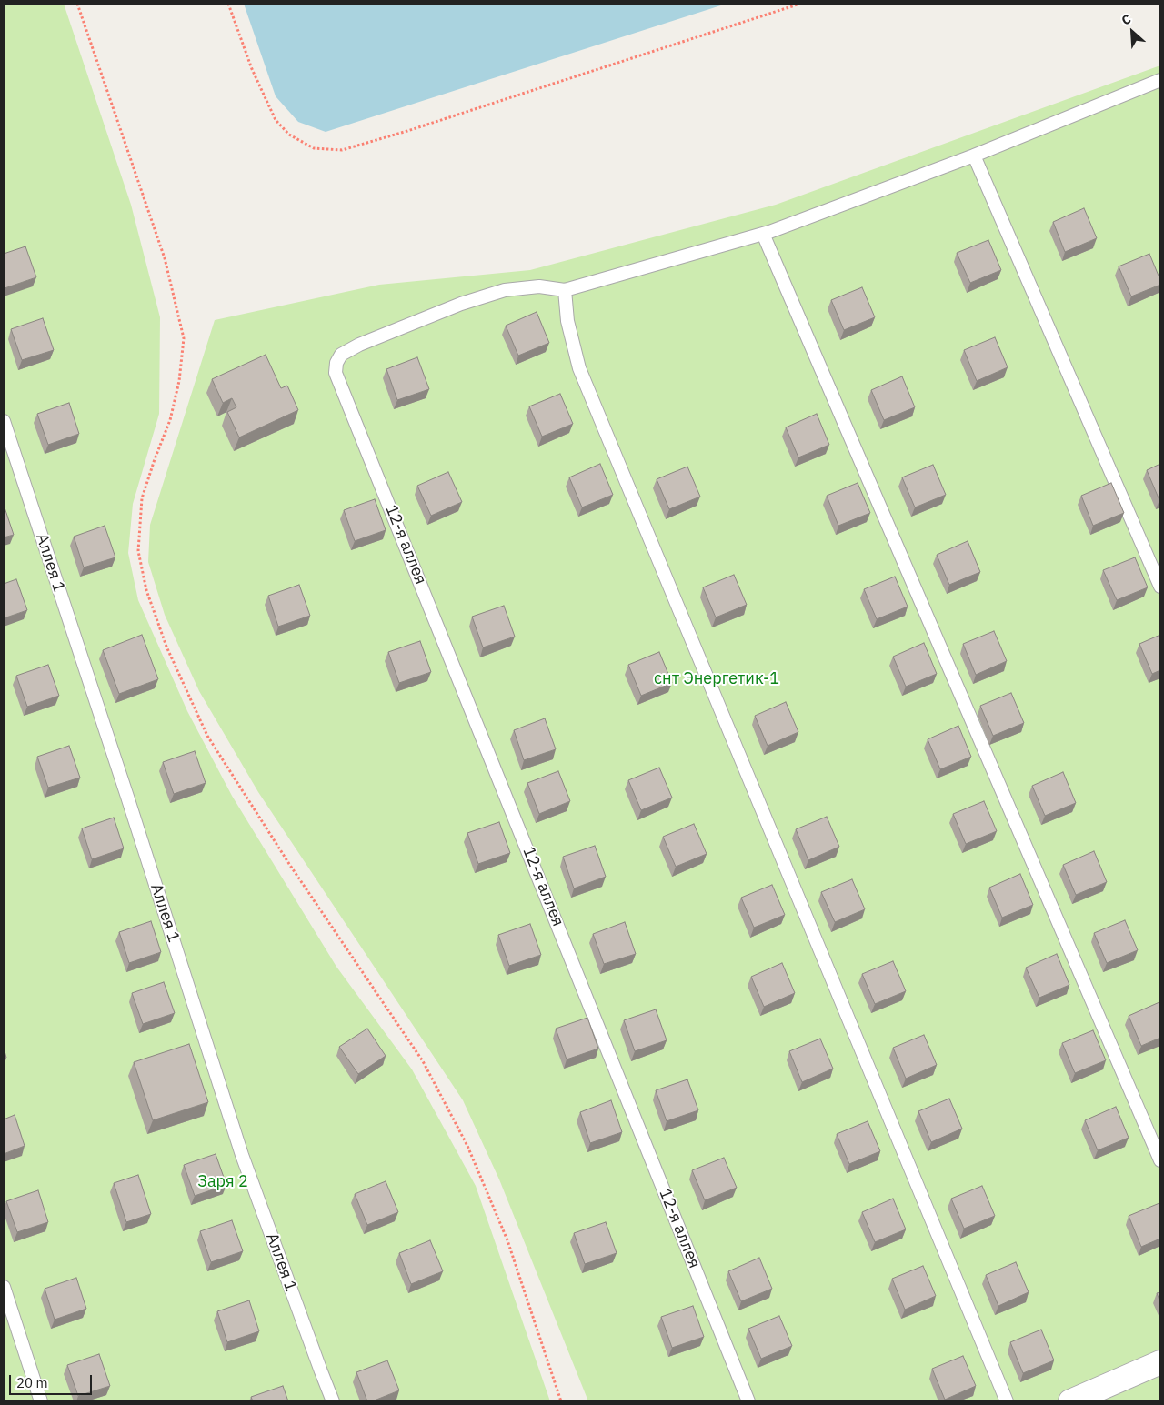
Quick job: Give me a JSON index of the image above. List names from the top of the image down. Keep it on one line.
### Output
{"streets":{"lane":["12-я аллея","Аллея 1"]},"parks":["снт Энергетик-1","Заря 2"],"scale_bar":"20 m","north":"top left"}
